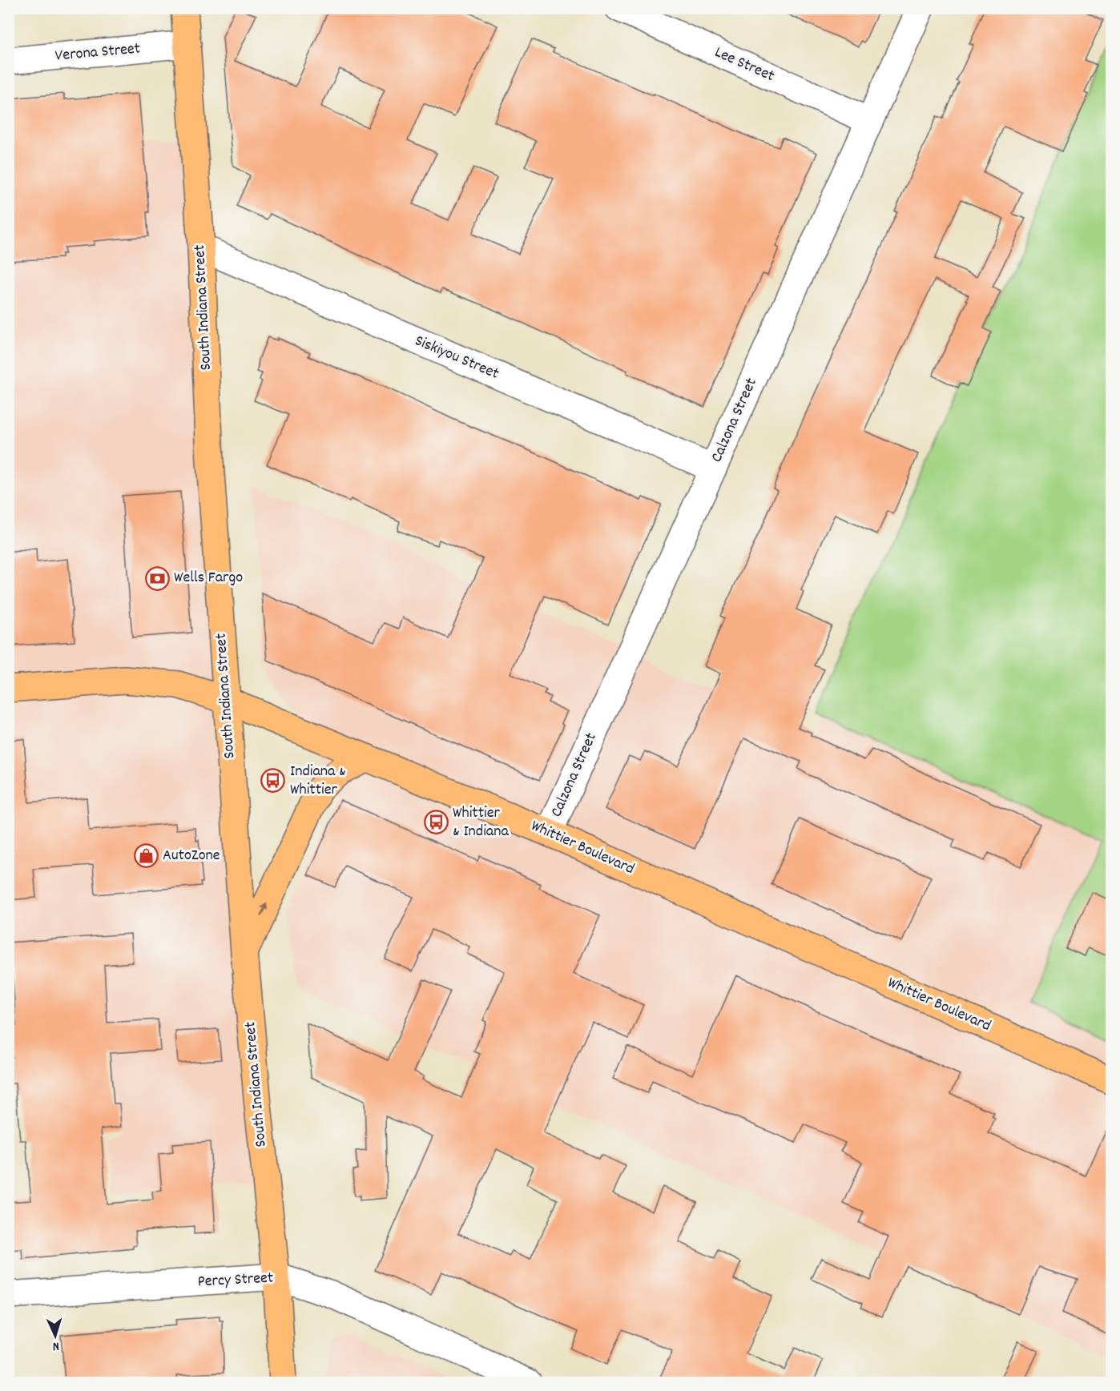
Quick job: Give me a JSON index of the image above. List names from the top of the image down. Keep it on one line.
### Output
{"streets":{"main road":["South Indiana Street","Whittier Boulevard"],"street":["Verona Street","Lee Street","Siskiyou Street","Calzona Street","Percy Street"]},"crossings":[["Verona Street","South Indiana Street"],["Lee Street","Calzona Street"],["South Indiana Street","Siskiyou Street"],["South Indiana Street","Whittier Boulevard"],["South Indiana Street","Percy Street"],["Siskiyou Street","Calzona Street"],["Calzona Street","Whittier Boulevard"]],"places":{"bank":["Wells Fargo"],"bus stop":["Indiana & Whittier","Whittier & Indiana"],"shop":["AutoZone"]},"north":"bottom"}
